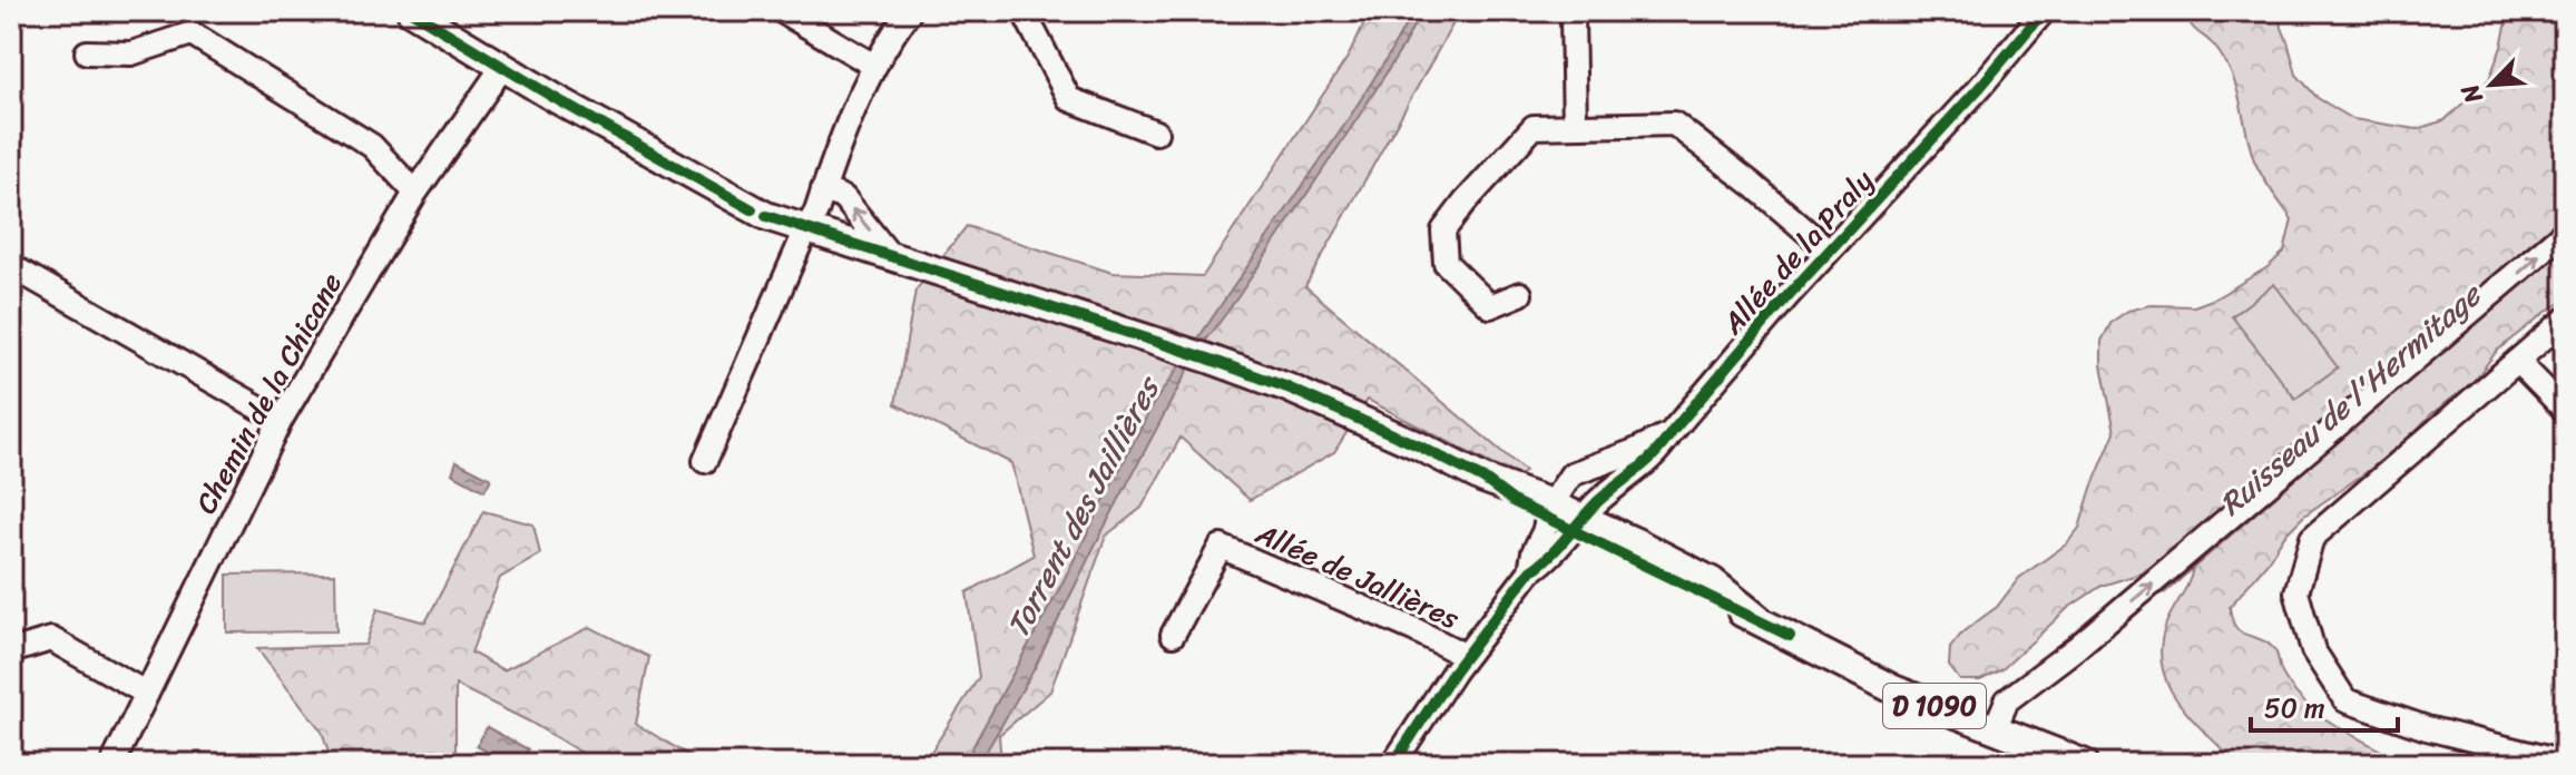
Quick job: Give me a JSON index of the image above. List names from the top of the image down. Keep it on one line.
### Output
{"streets":{"main road":["D 1090"],"street":["Allée de la Praly","Chemin de la Chicane","Allée de Jallières"]},"crossings":[["Allée de la Praly","D 1090"],["Chemin de la Chicane","D 1090"]],"water":["Ruisseau de l'Hermitage","Torrent des Jaillières"],"scale_bar":"50 m","north":"bottom left"}
